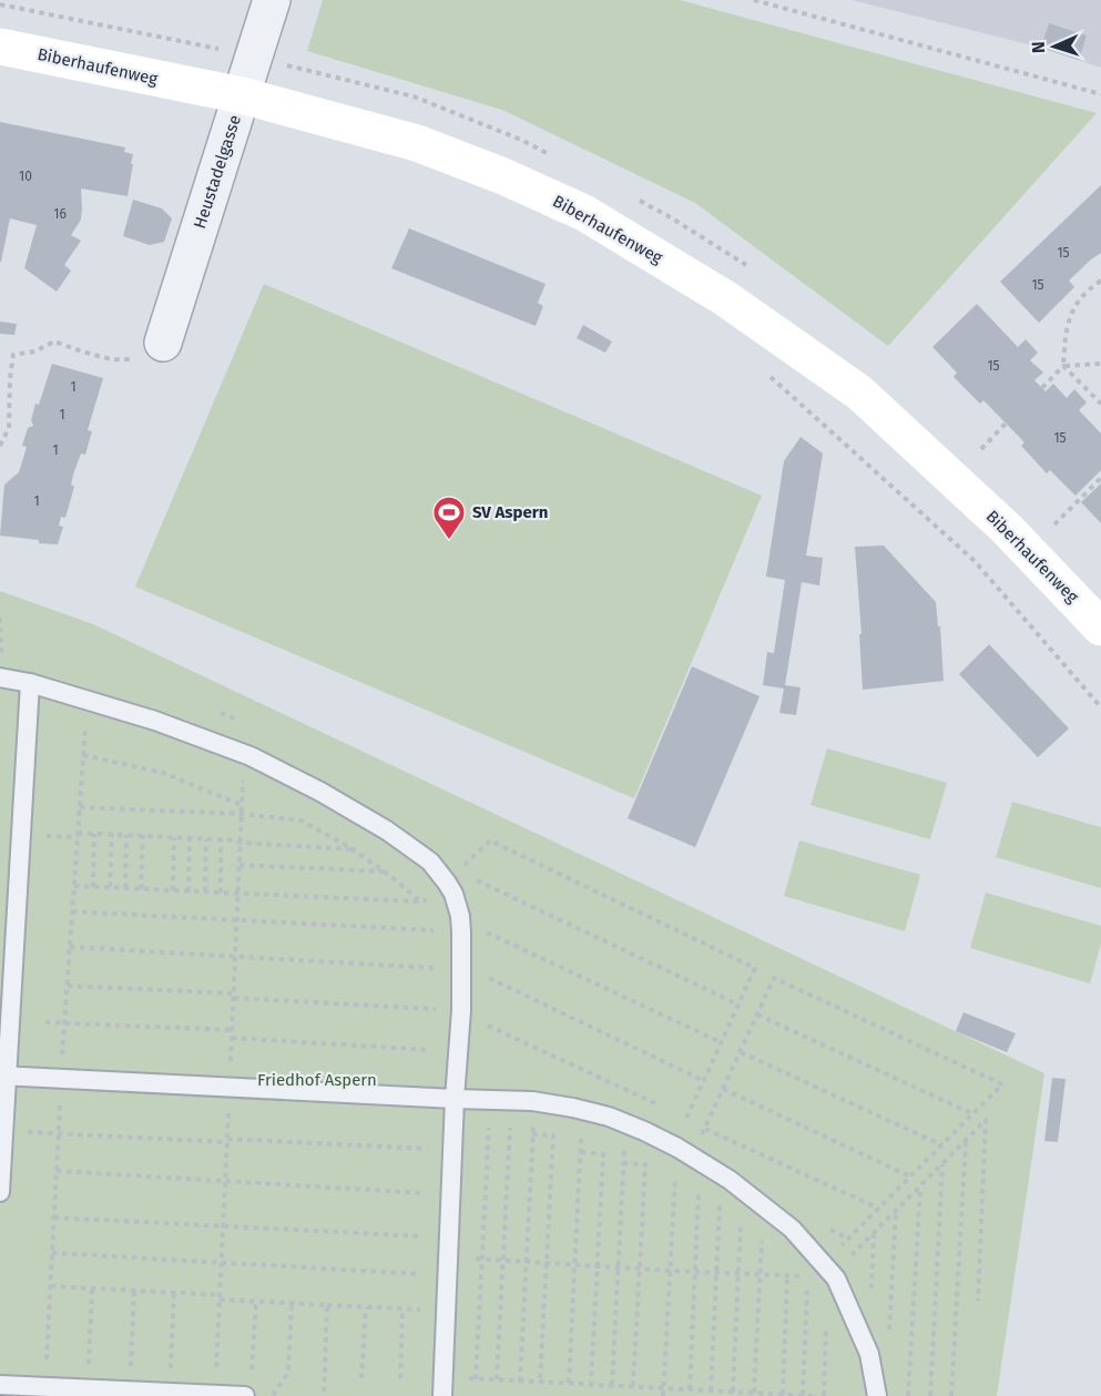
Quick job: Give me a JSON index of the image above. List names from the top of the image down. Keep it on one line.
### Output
{"streets":{"main road":["Biberhaufenweg"],"street":["Heustadelgasse"]},"crossings":[["Biberhaufenweg","Heustadelgasse"]],"parks":["Friedhof Aspern"],"places":{"sports":["SV Aspern"]},"house_numbers":["10","16","15","15","15","1","1","15","1","1"],"north":"left"}
